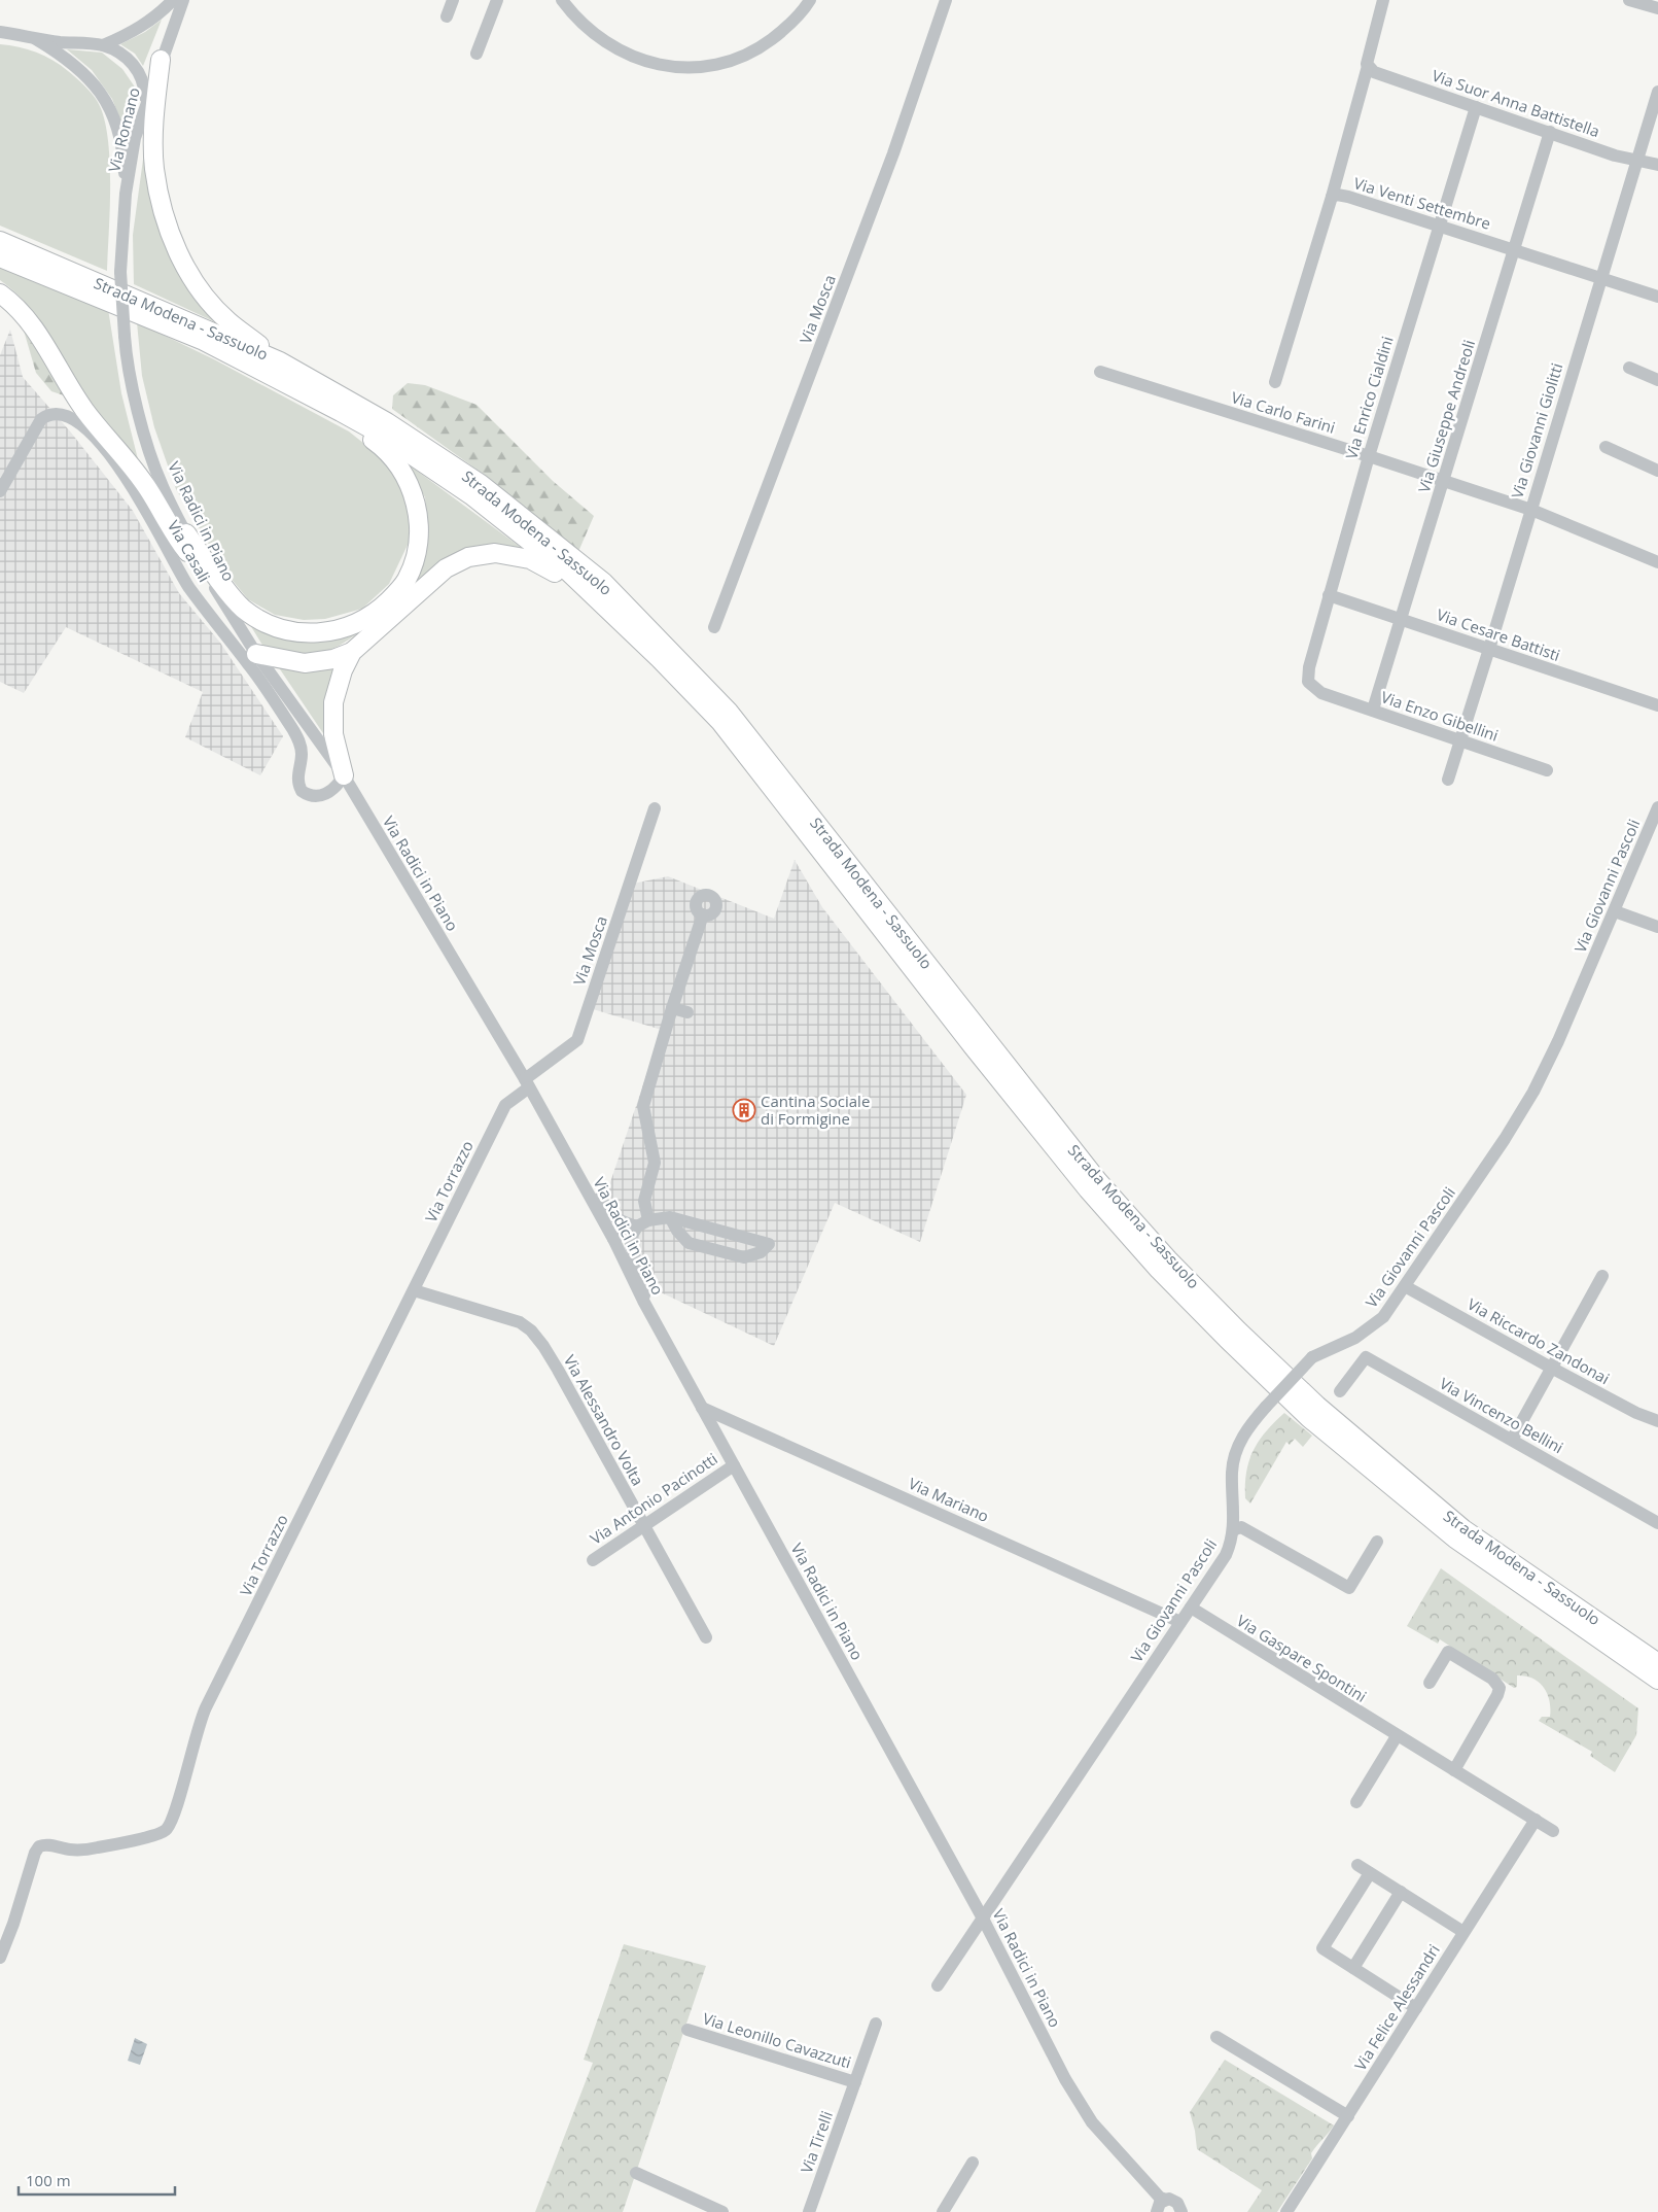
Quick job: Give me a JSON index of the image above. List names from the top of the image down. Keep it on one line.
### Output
{"streets":{"highway":["Strada Modena - Sassuolo"],"street":["Via Suor Anna Battistella","Via Romano","Via Venti Settembre","Via Mosca","Via Enrico Cialdini","Via Carlo Farini","Via Giuseppe Andreoli","Via Giovanni Giolitti","Via Radici in Piano","Via Casali","Via Cesare Battisti","Via Enzo Gibellini","Via Giovanni Pascoli","Via Torrazzo","Via Riccardo Zandonai","Via Vincenzo Bellini","Via Alessandro Volta","Via Antonio Pacinotti","Via Mariano","Via Gaspare Spontini","Via Felice Alessandri","Via Leonillo Cavazzuti","Via Tirelli"]},"crossings":[["Via Suor Anna Battistella","Via Enrico Cialdini"],["Via Suor Anna Battistella","Via Giuseppe Andreoli"],["Via Suor Anna Battistella","Via Giovanni Giolitti"],["Via Romano","Via Radici in Piano"],["Via Venti Settembre","Via Enrico Cialdini"],["Via Venti Settembre","Via Giuseppe Andreoli"],["Via Venti Settembre","Via Giovanni Giolitti"],["Via Mosca","Via Radici in Piano"],["Via Mosca","Via Torrazzo"],["Via Enrico Cialdini","Via Carlo Farini"],["Via Enrico Cialdini","Via Cesare Battisti"],["Via Enrico Cialdini","Via Enzo Gibellini"],["Via Carlo Farini","Via Giuseppe Andreoli"],["Via Carlo Farini","Via Giovanni Giolitti"],["Via Giuseppe Andreoli","Via Cesare Battisti"],["Via Giuseppe Andreoli","Via Enzo Gibellini"],["Via Giovanni Giolitti","Via Cesare Battisti"],["Via Giovanni Giolitti","Via Enzo Gibellini"],["Via Radici in Piano","Via Casali"],["Via Radici in Piano","Via Giovanni Pascoli"],["Via Radici in Piano","Via Torrazzo"],["Via Radici in Piano","Via Antonio Pacinotti"],["Via Radici in Piano","Via Mariano"],["Via Giovanni Pascoli","Via Riccardo Zandonai"],["Via Giovanni Pascoli","Via Mariano"],["Via Giovanni Pascoli","Via Gaspare Spontini"],["Via Torrazzo","Via Alessandro Volta"],["Via Alessandro Volta","Via Antonio Pacinotti"],["Via Gaspare Spontini","Via Felice Alessandri"],["Via Leonillo Cavazzuti","Via Tirelli"]],"places":{"building":["Cantina Sociale di Formigine"]},"scale_bar":"100 m"}
